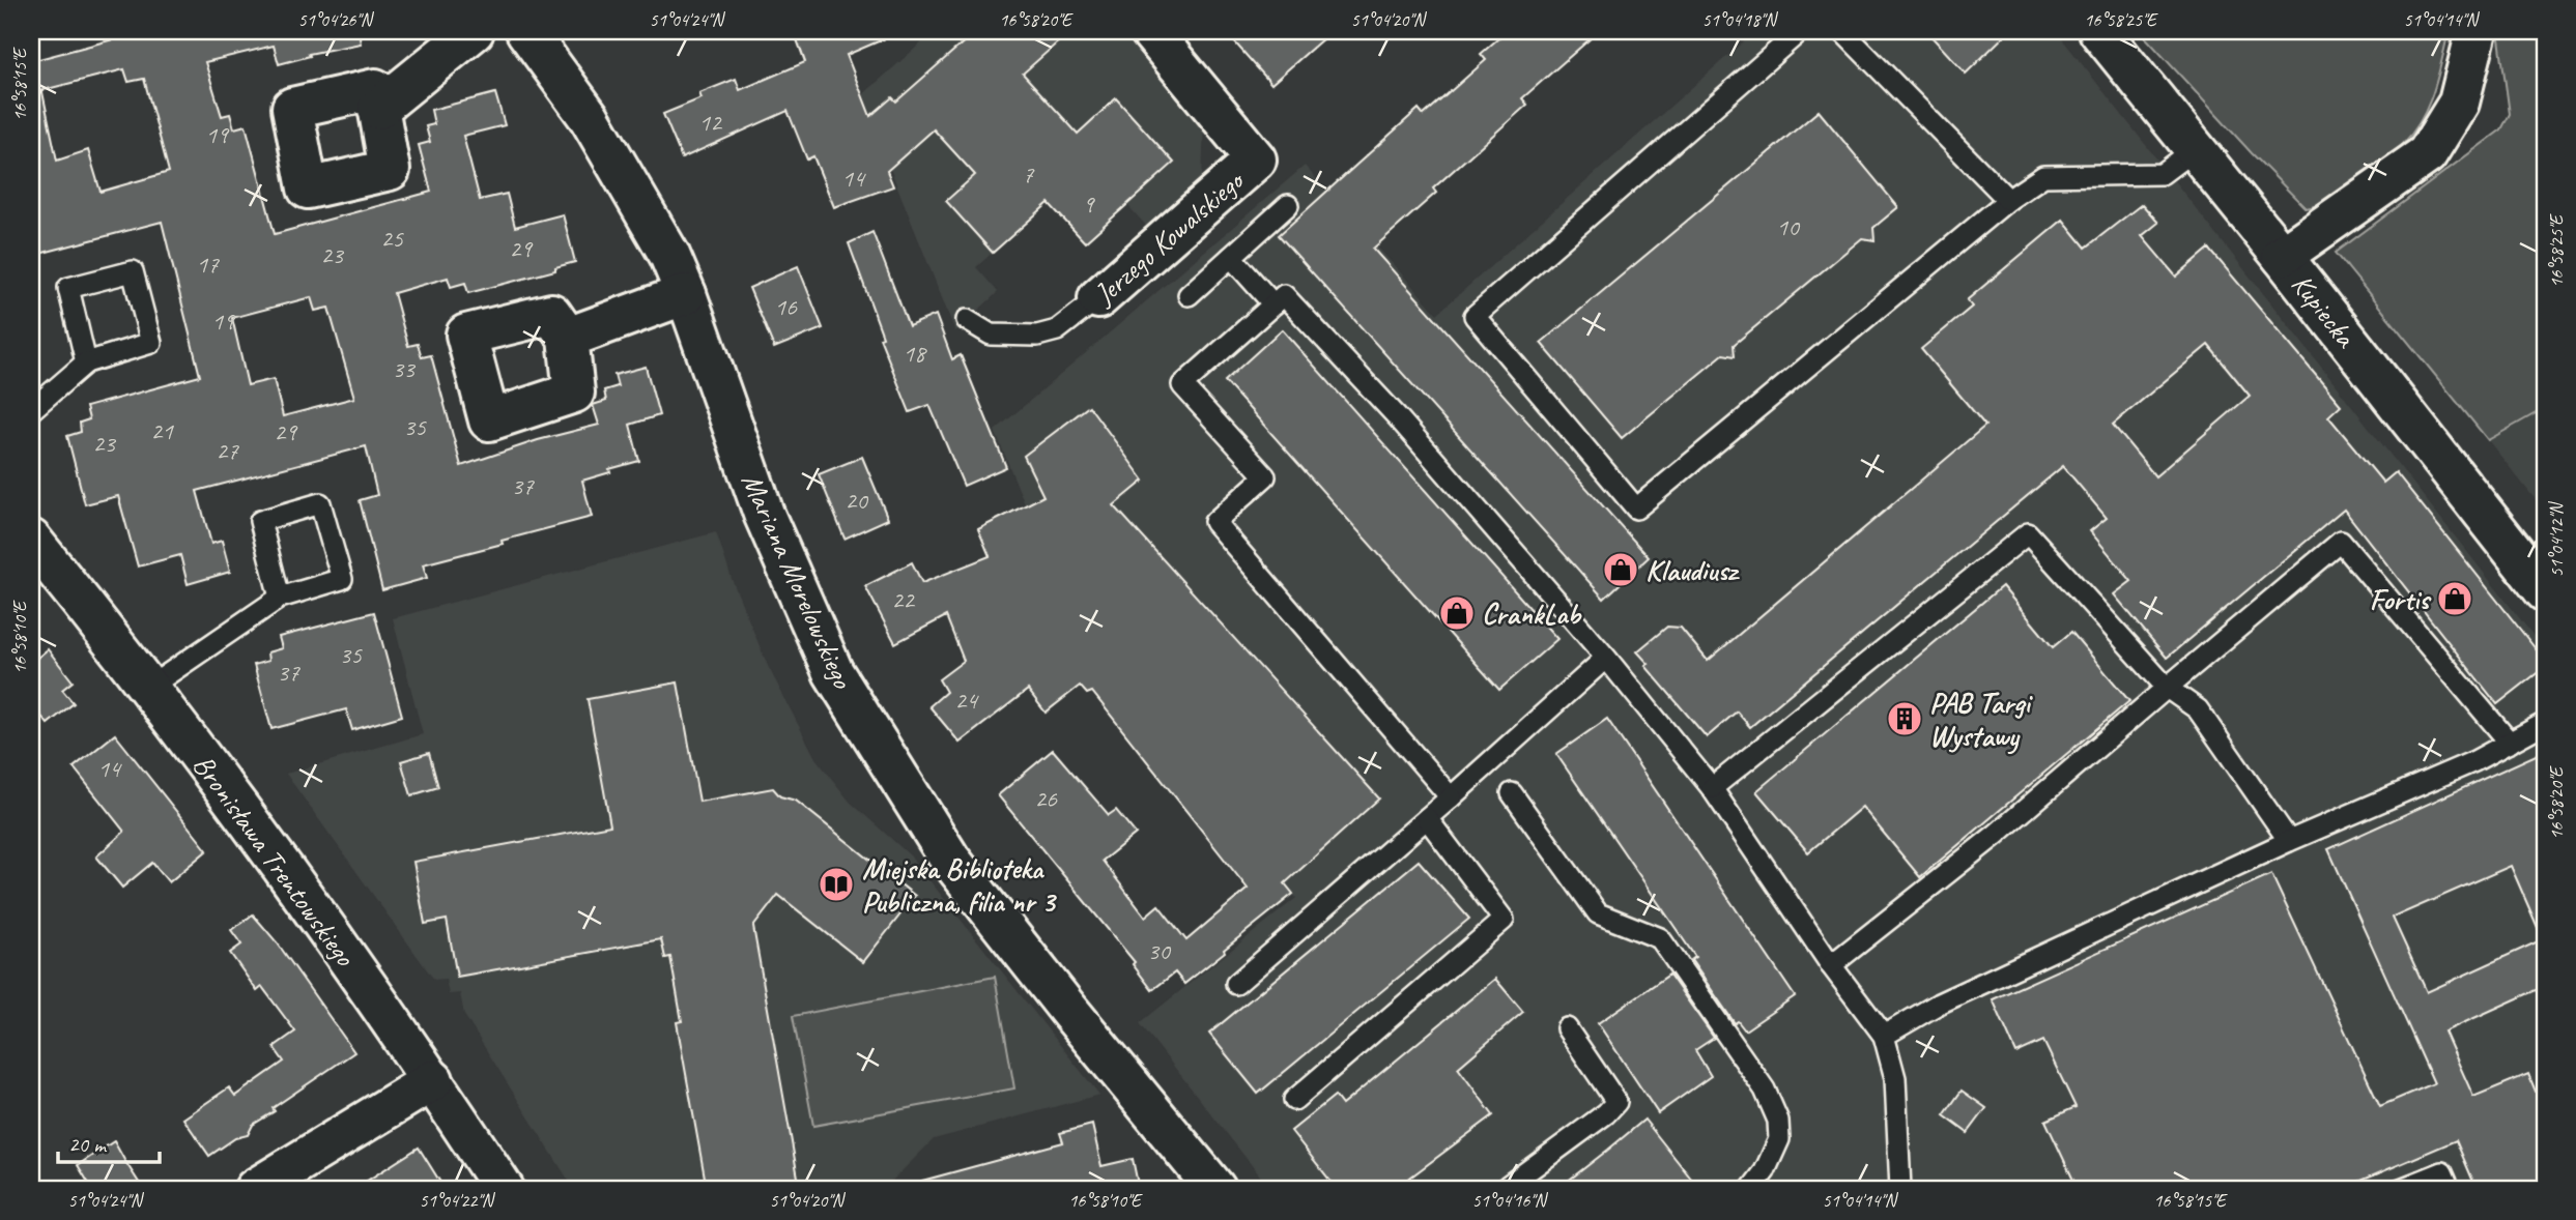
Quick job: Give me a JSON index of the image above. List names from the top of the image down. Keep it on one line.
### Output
{"streets":{"street":["Jerzego Kowalskiego","Kupiecka","Mariana Morelowskiego","Bronisława Trentowskiego"]},"places":{"shop":["Klaudiusz","Fortis","CrankLab"],"building":["PAB Targi Wystawy"],"library":["Miejska Biblioteka Publiczna, filia nr 3"]},"house_numbers":["12","19","7","14","9","10","25","29","23","17","16","19","18","33","35","21","29","23","27","37","20","22","35","37","24","14","26","30"],"scale_bar":"20 m","coordinates":["51°04'26\"N","51°04'24\"N","16°58'20\"E","51°04'20\"N","51°04'18\"N","16°58'25\"E","51°04'14\"N","16°58'15\"E","51°04'12\"N","16°58'10\"E","51°04'22\"N","51°04'16\"N"]}
